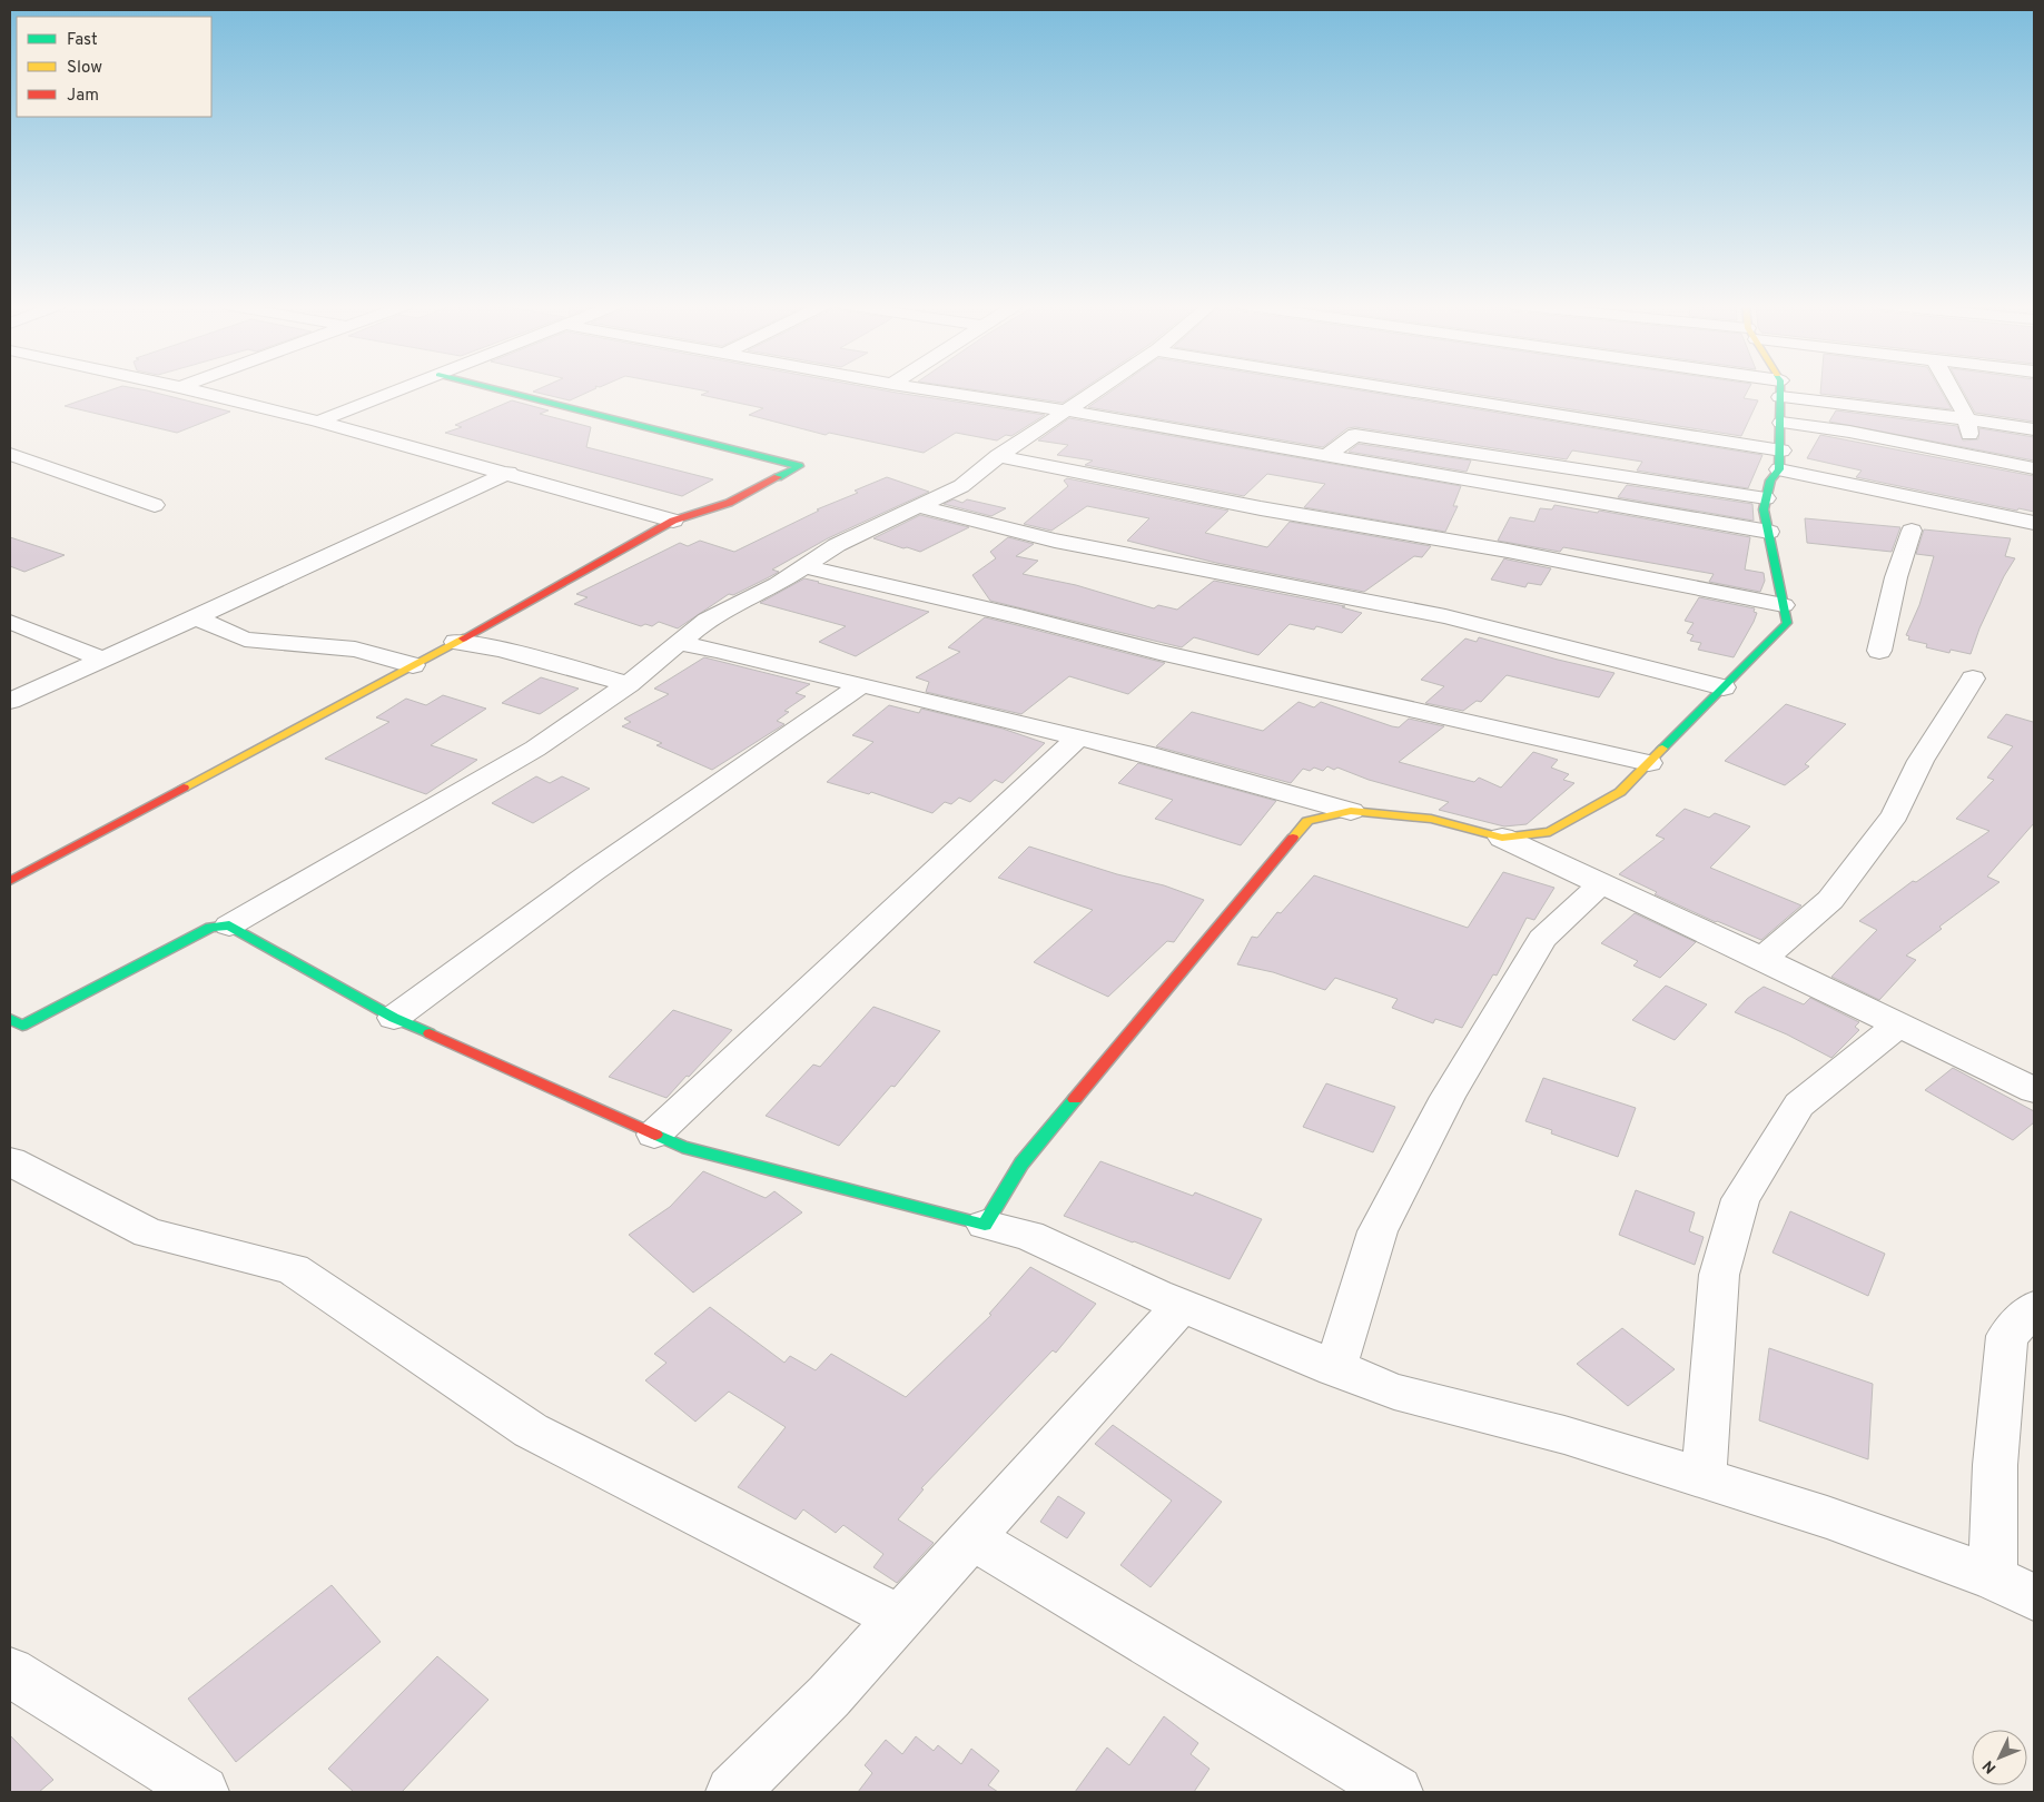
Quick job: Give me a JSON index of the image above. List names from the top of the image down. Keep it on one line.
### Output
{"legend":["Fast","Slow","Jam"],"north":"bottom left"}
